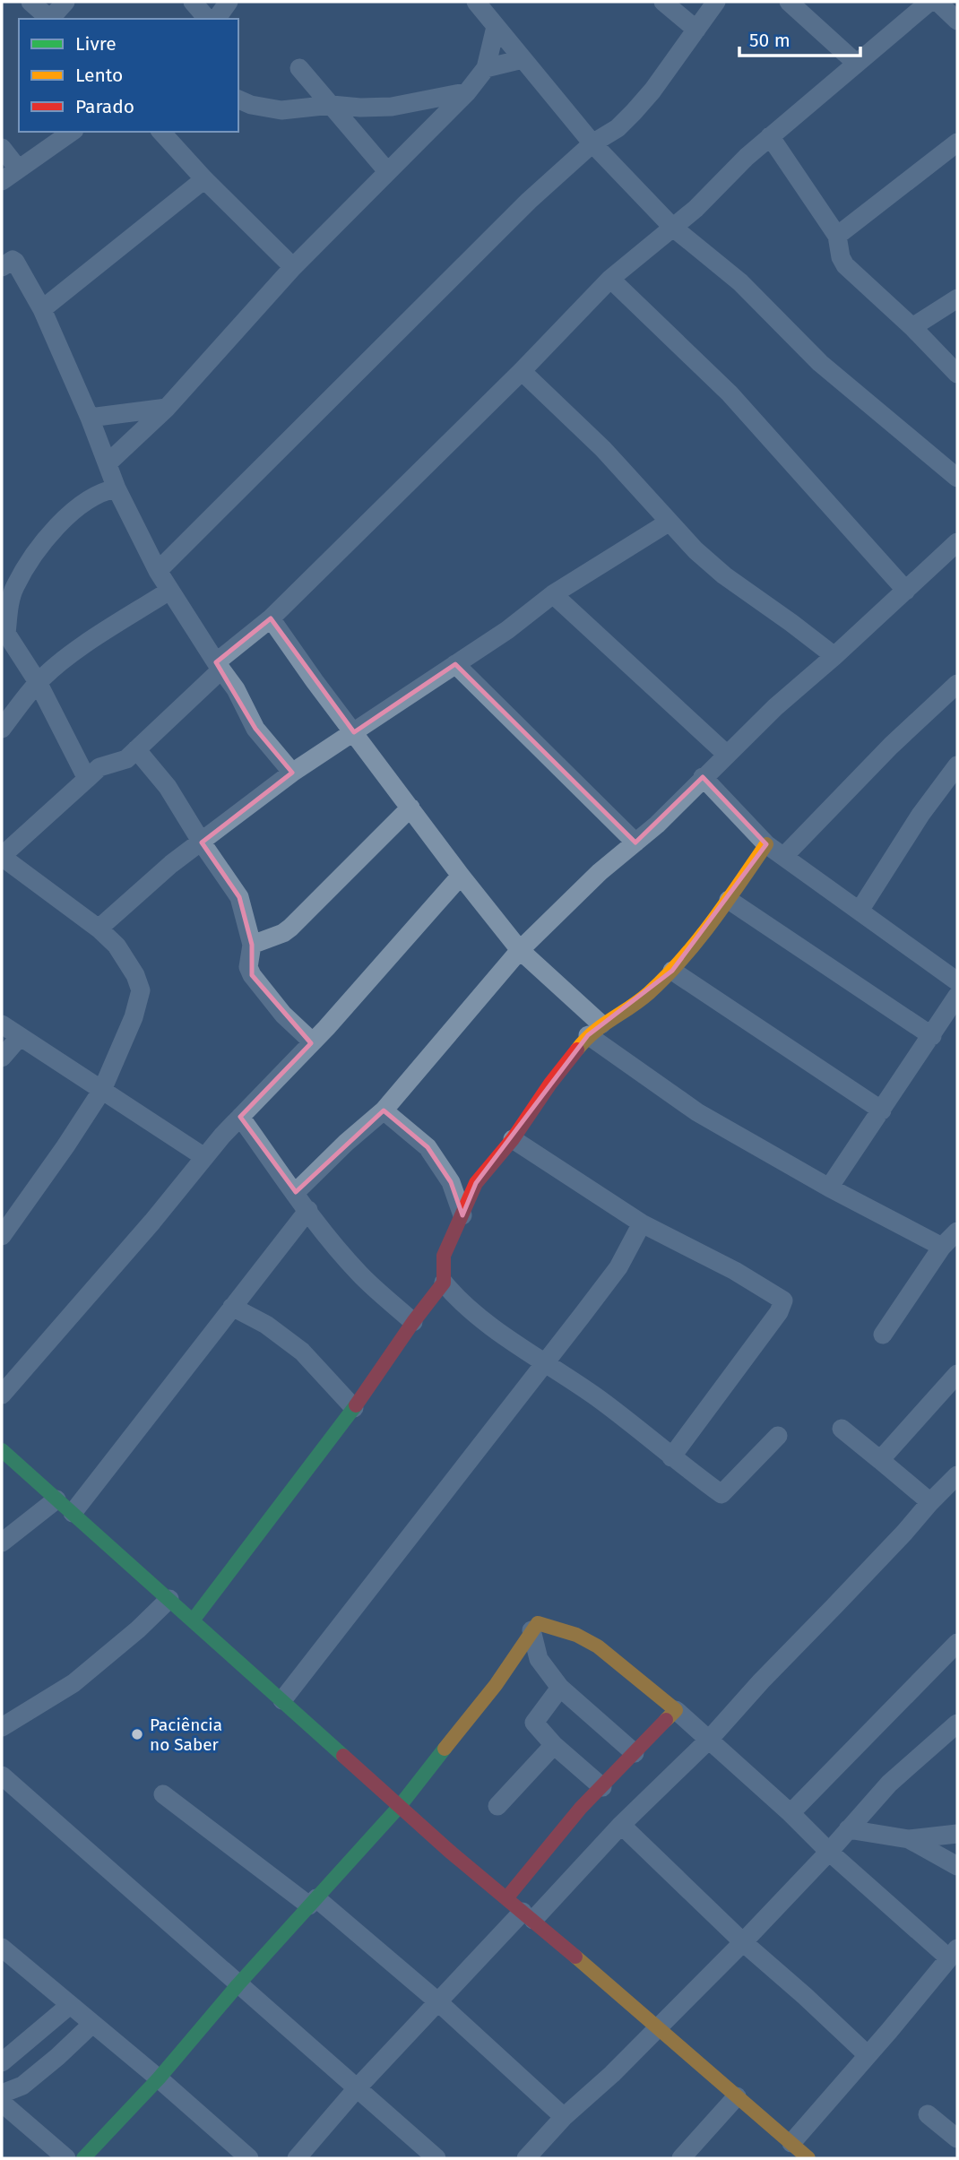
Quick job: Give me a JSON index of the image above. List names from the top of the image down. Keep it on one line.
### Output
{"places":["Paciência no Saber"],"legend":["Livre","Lento","Parado"],"scale_bar":"50 m"}
